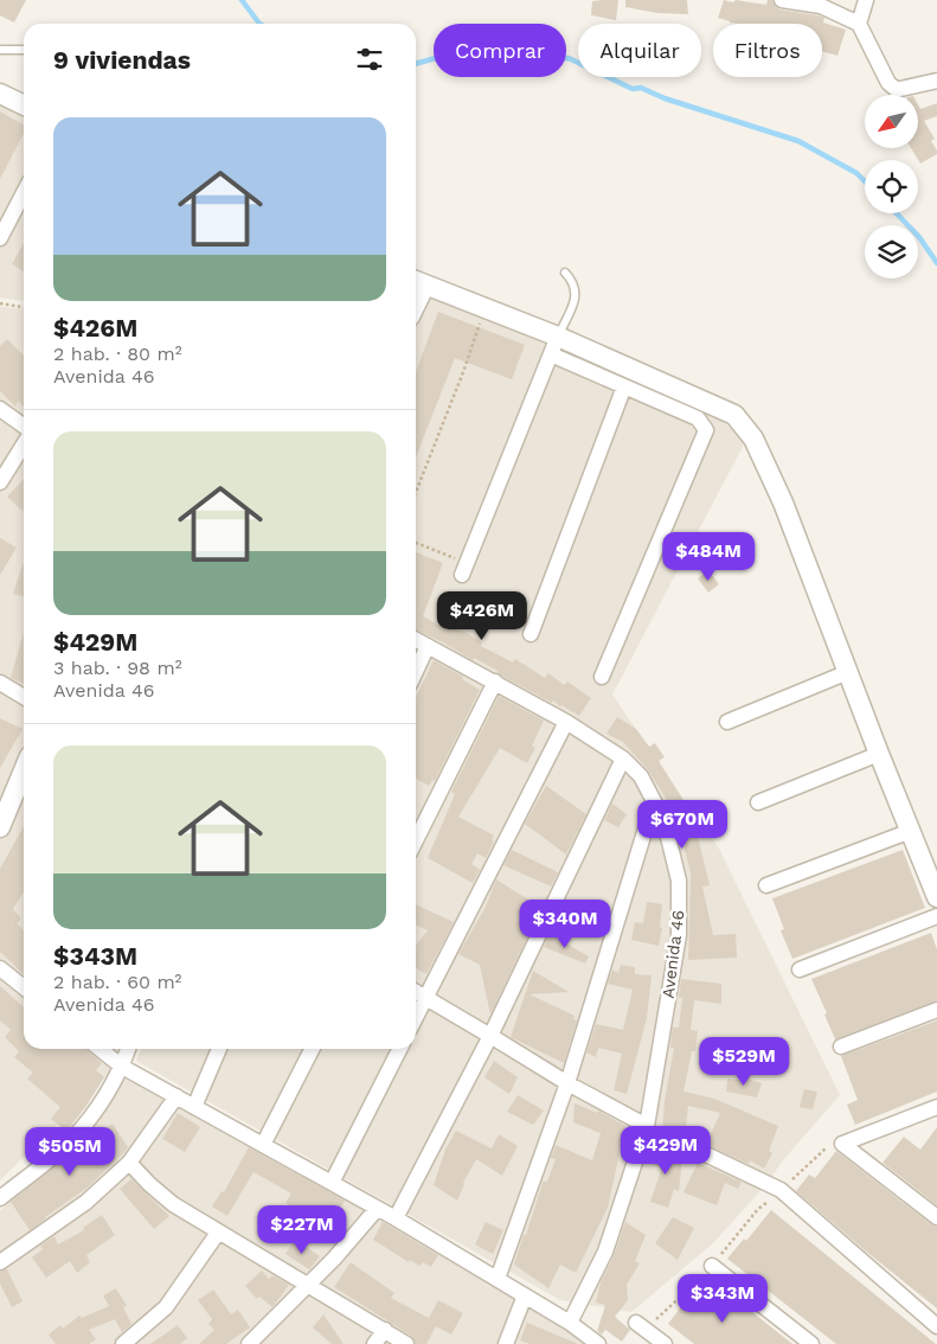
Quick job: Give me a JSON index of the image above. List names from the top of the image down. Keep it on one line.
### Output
{"streets":{"street":["Avenida 46"]},"north":"bottom left","page":{"chip":["Comprar","Alquilar","Filtros"],"heading":"9 viviendas","list":[{"name":"$426M","note":"2 hab. · 80 m² · Avenida 46"},{"name":"$429M","note":"3 hab. · 98 m² · Avenida 46"},{"name":"$343M","note":"2 hab. · 60 m² · Avenida 46"}],"price":["$484M","$426M","$670M","$340M","$529M","$429M","$505M","$227M","$343M"]}}
